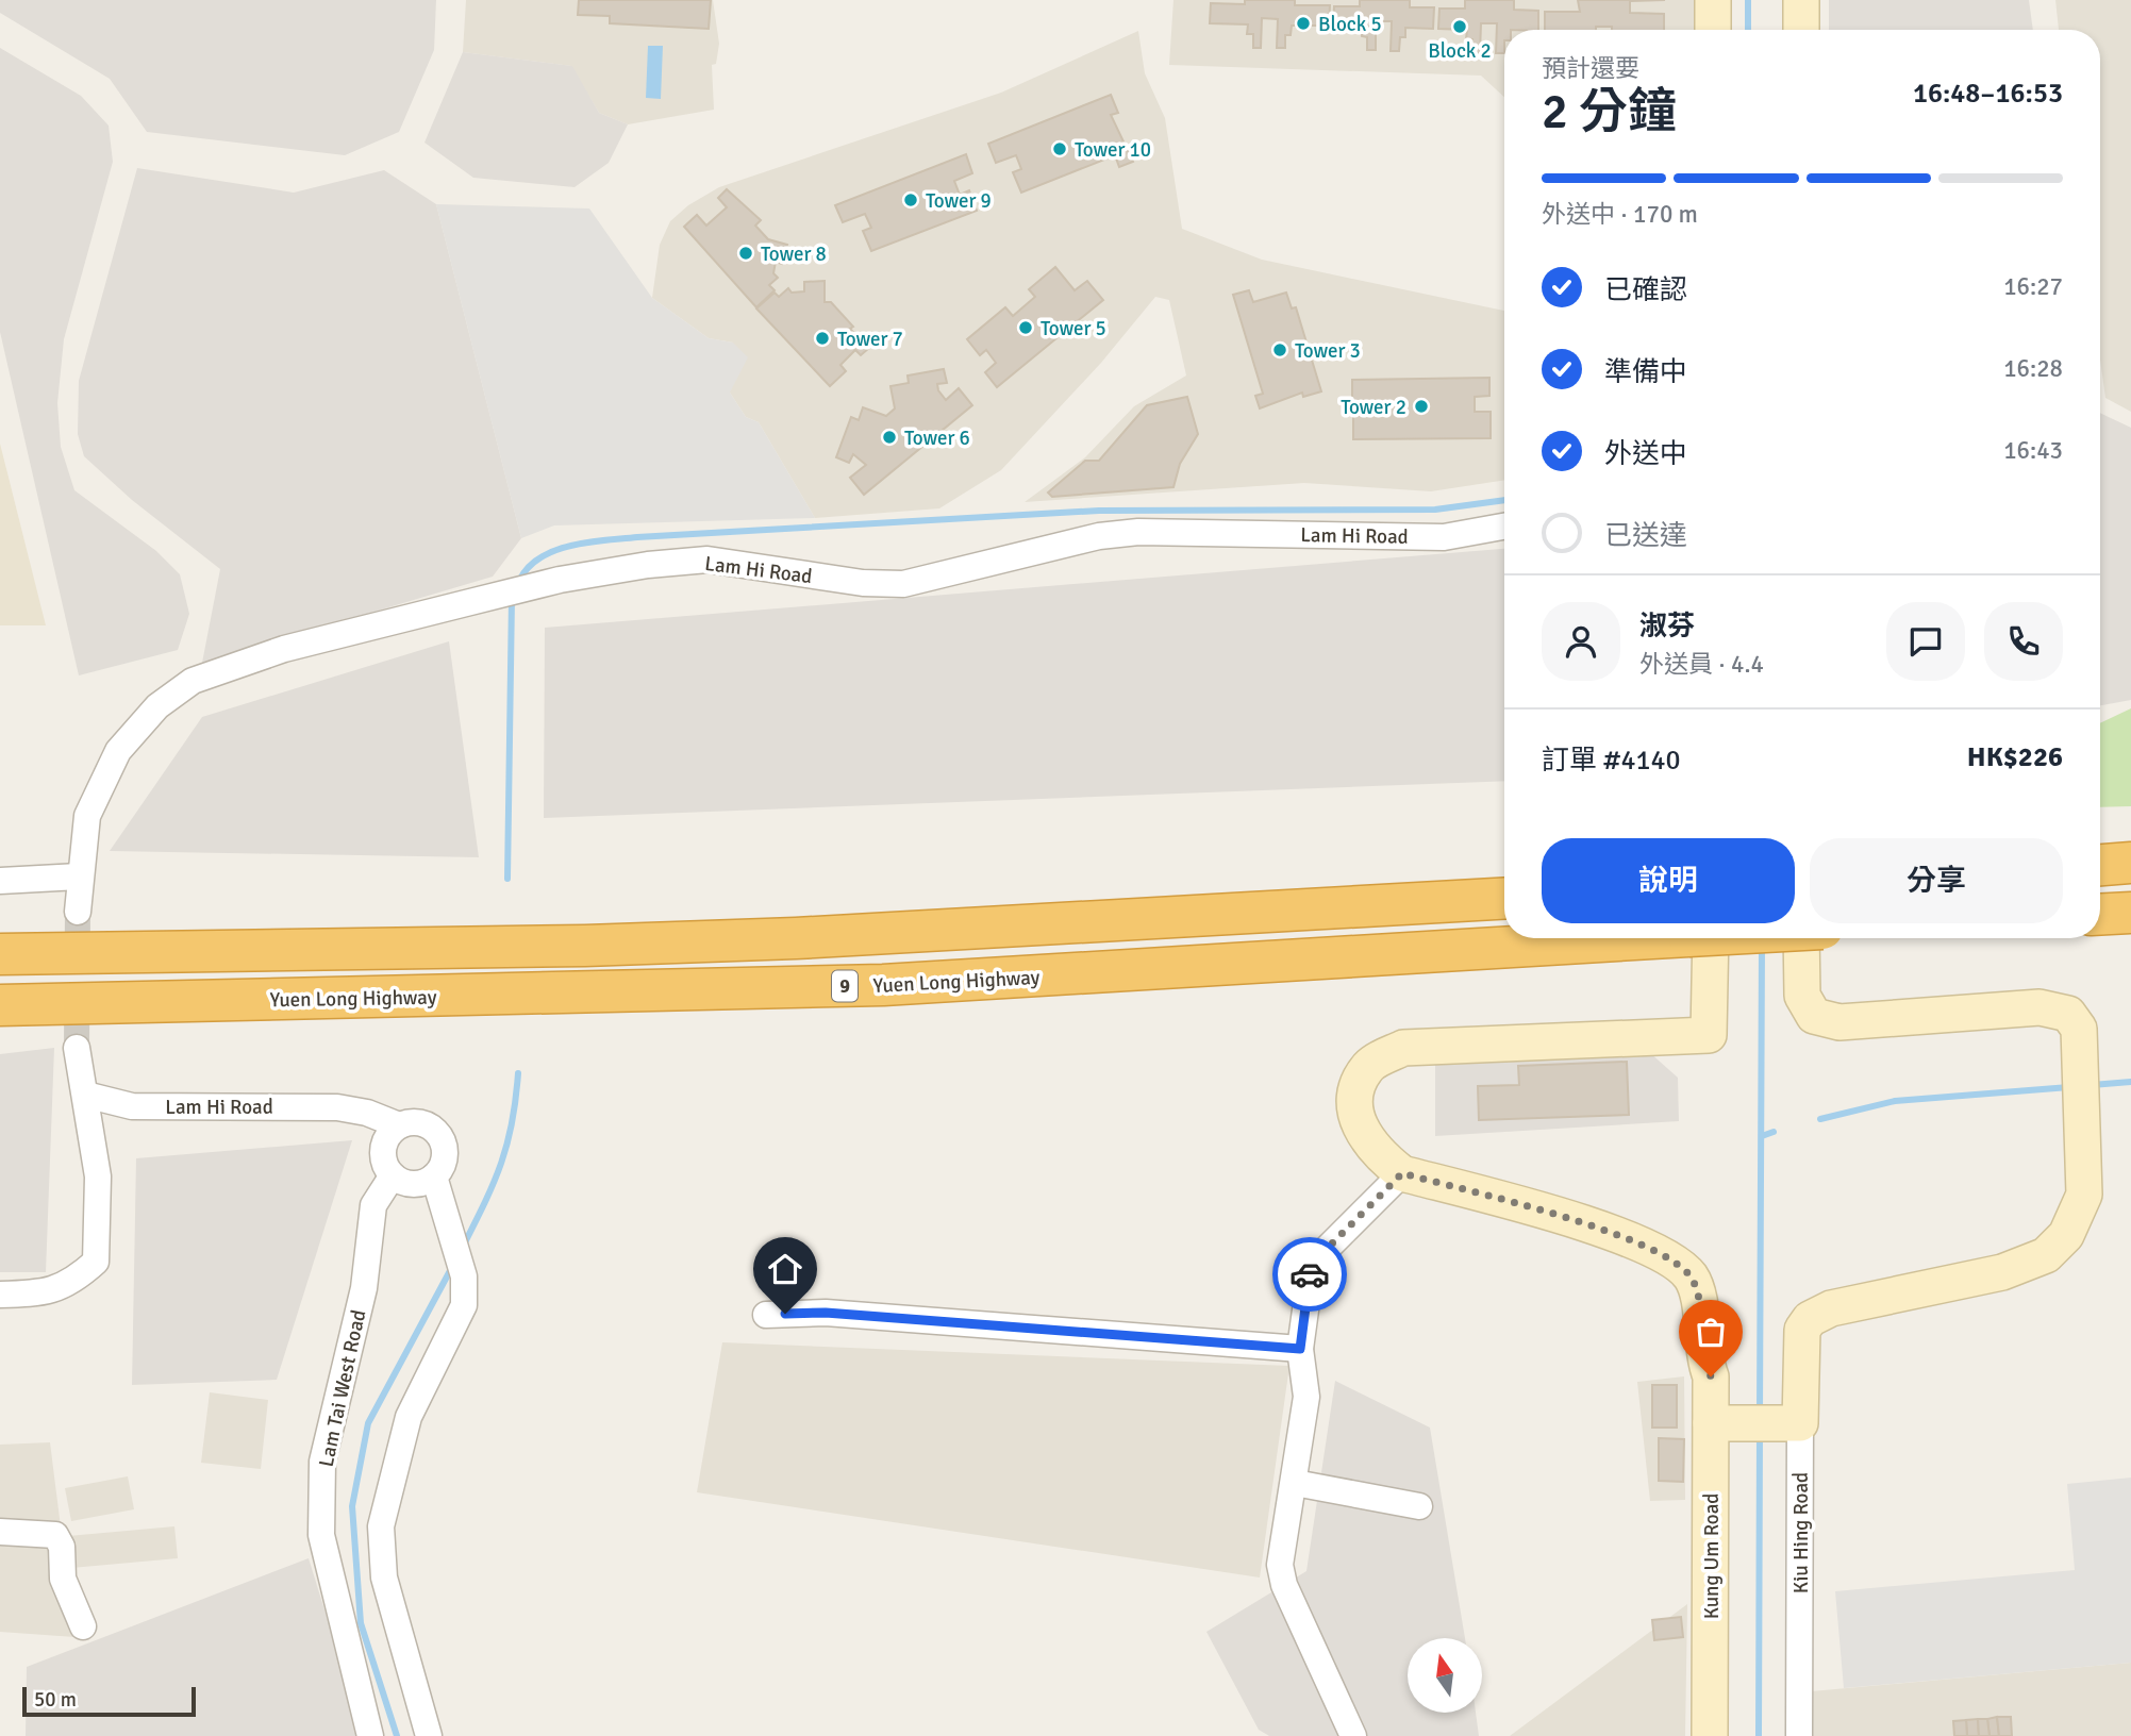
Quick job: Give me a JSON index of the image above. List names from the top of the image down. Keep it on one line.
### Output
{"streets":{"highway":["Yuen Long Highway","9"],"street":["Lam Hi Road","Lam Tai West Road","Kiu Hing Road","Kung Um Road"]},"crossings":[["Lam Hi Road","Lam Tai West Road"]],"places":["Block 5","Block 2","Tower 10","Tower 9","Tower 8","Tower 5","Tower 7","Tower 3","Tower 2","Tower 6"],"scale_bar":"50 m","north":"top","page":{"heading":["2 分鐘","預計還要","16:48–16:53"],"panel":["淑芬","外送員 · 4.4","訂單 #4140","HK$226"],"bar":"外送中 · 170 m","list":[["已確認","16:27"],["準備中","16:28"],["外送中","16:43"],"已送達"],"buttons":["說明","分享"],"scale":"50 m"}}
